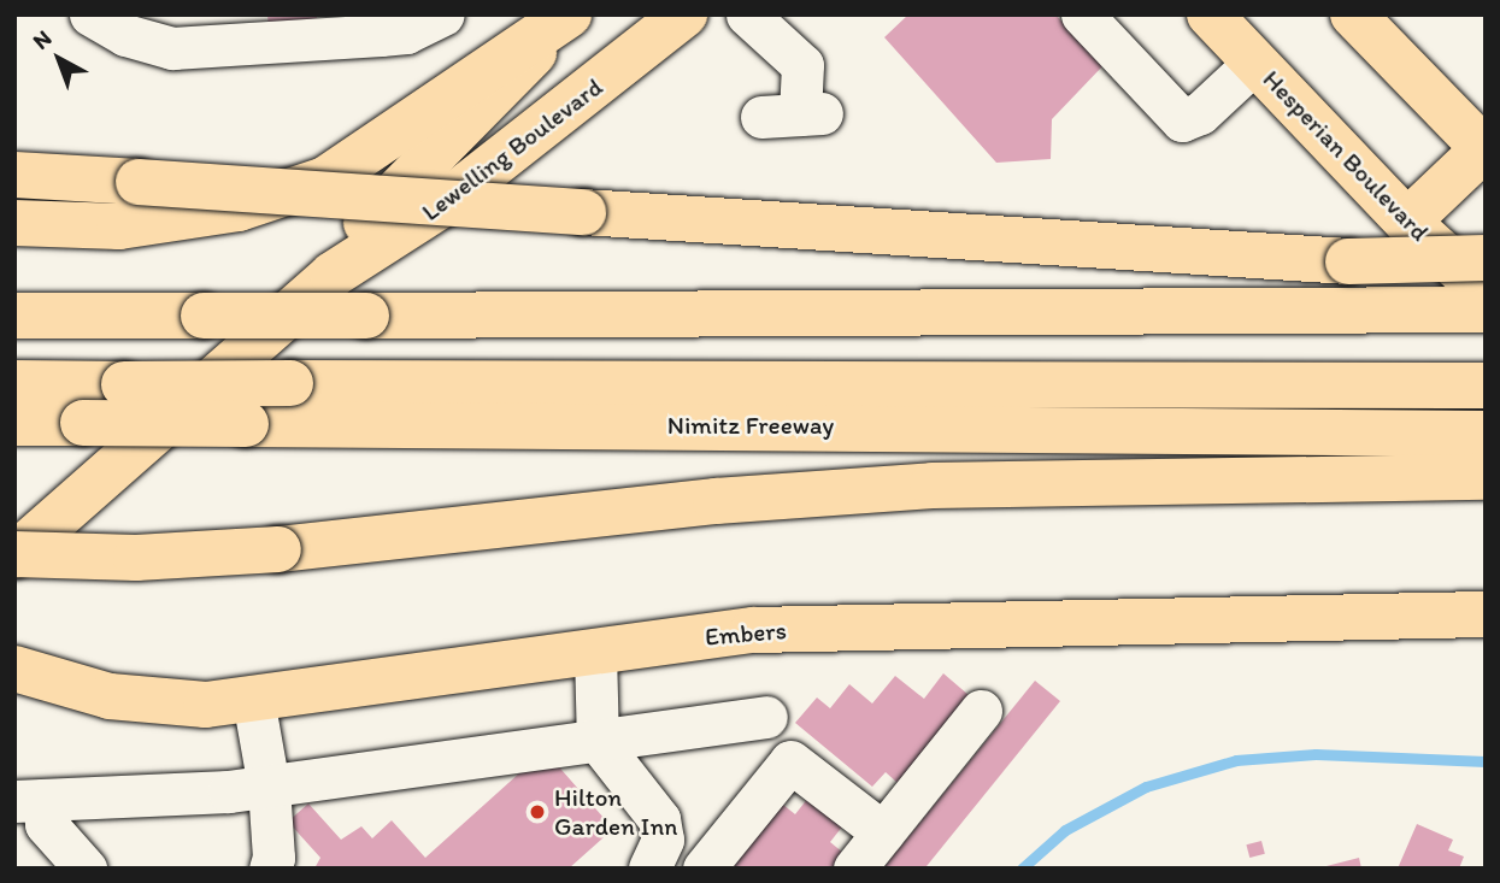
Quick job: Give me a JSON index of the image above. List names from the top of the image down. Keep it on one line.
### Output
{"streets":{"main road":["Lewelling Boulevard","Hesperian Boulevard","Nimitz Freeway","Embers"]},"places":["Hilton Garden Inn"],"north":"top left"}
